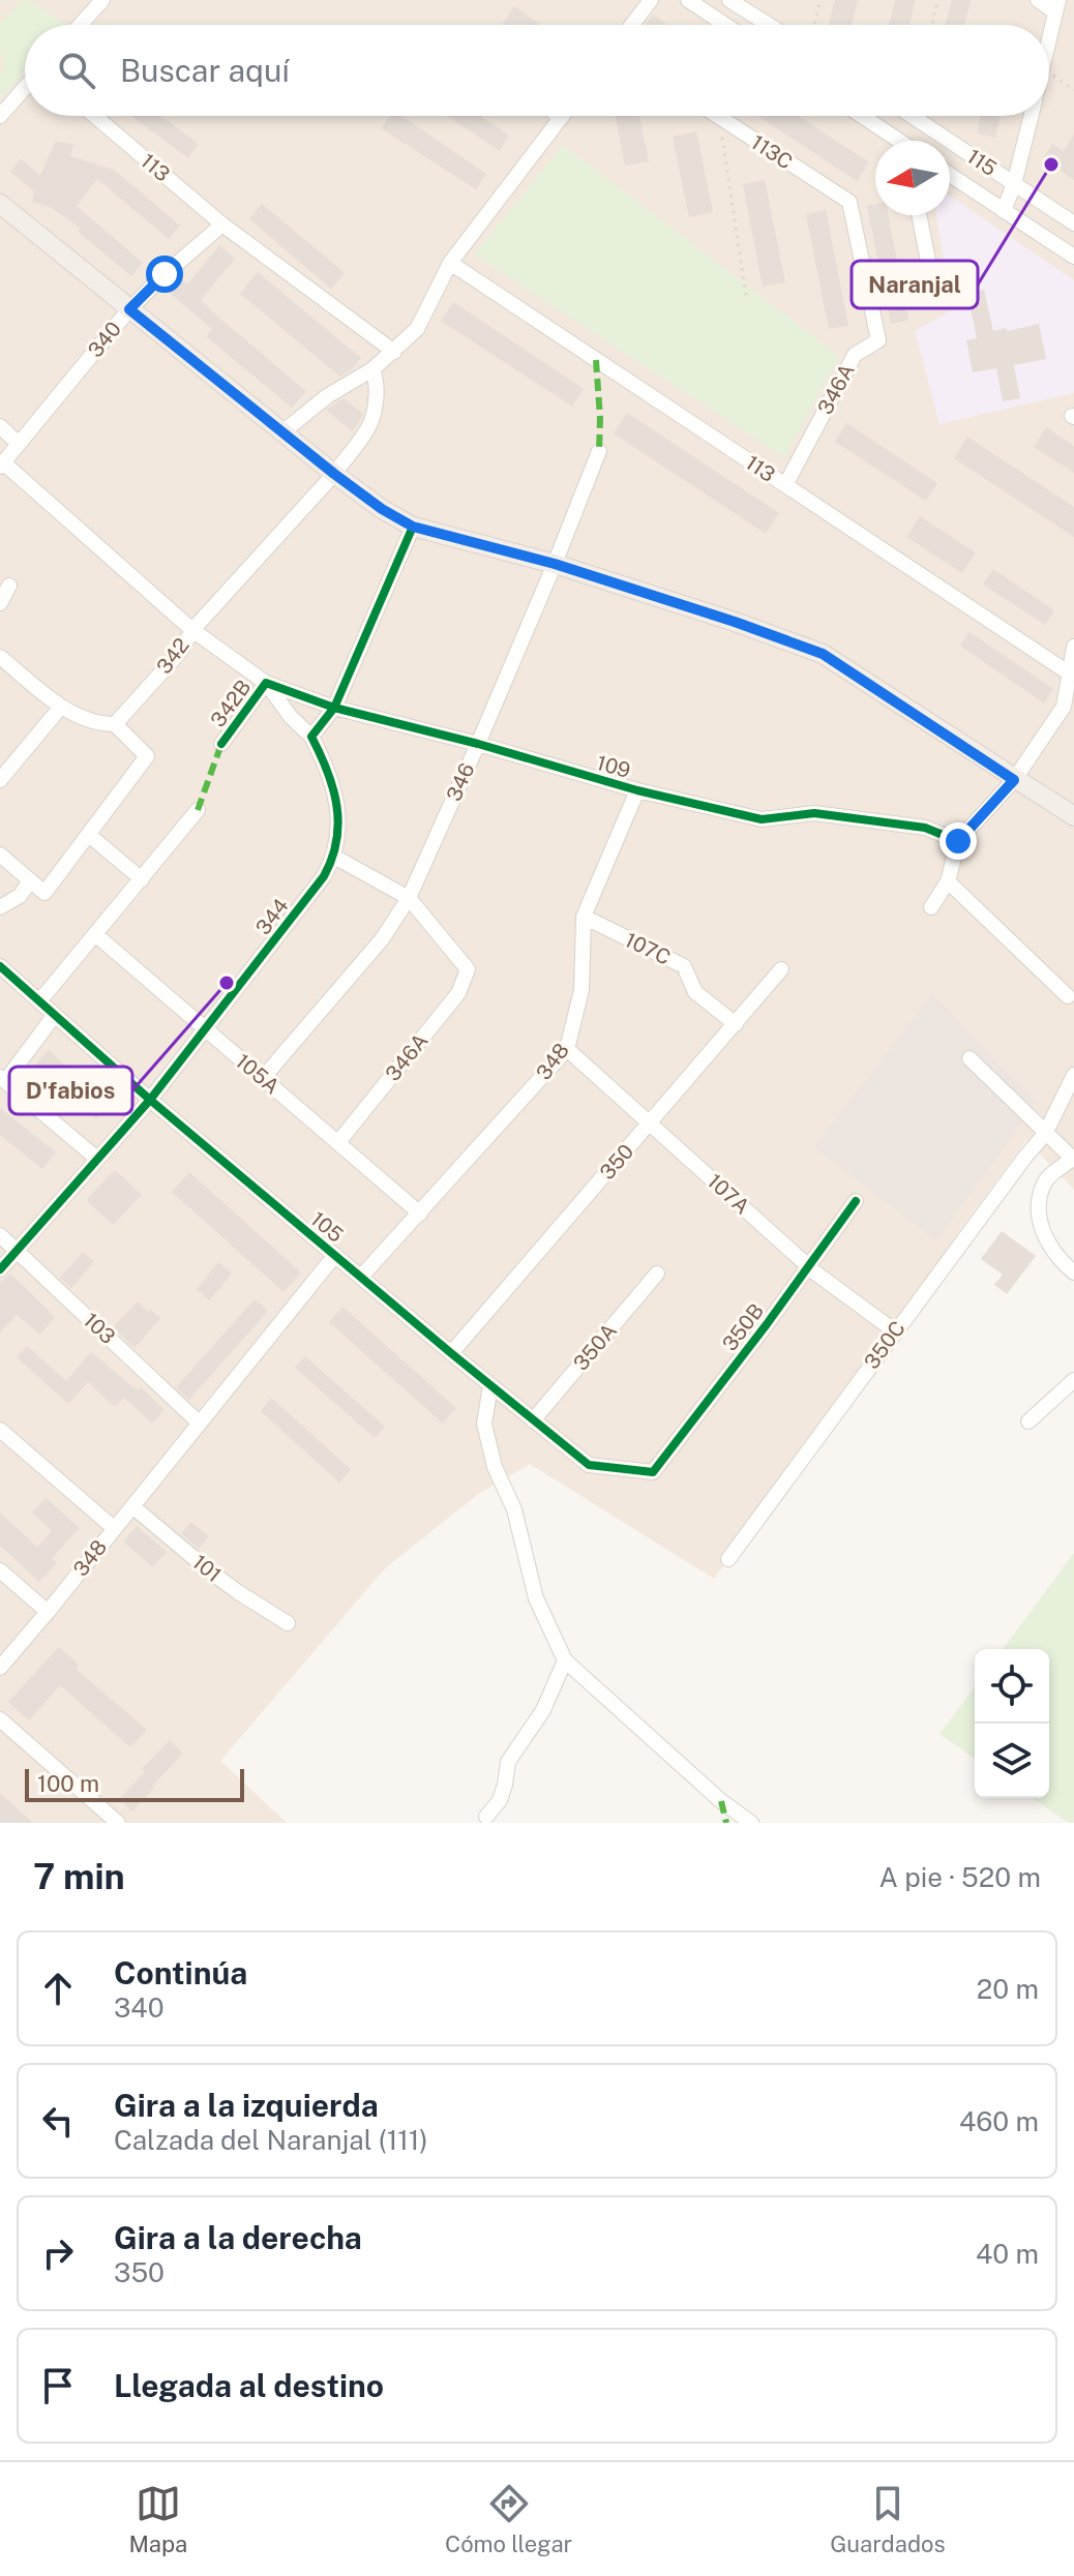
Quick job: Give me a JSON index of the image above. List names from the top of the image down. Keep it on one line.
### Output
{"streets":{"street":["113C","115","113","340","346A","342","342B","109","346","344","107C","348","105A","350","107A","105","350B","103","350C","350A","101"]},"crossings":[["113C","346A"],["113","340"],["113","346A"],["340","109"],["346A","346"],["346A","105A"],["342","109"],["342B","109"],["109","346"],["109","344"],["109","348"],["346","105A"],["344","105A"],["344","105"],["344","103"],["107C","348"],["107C","350"],["348","105A"],["348","107A"],["348","105"],["348","103"],["348","101"],["350","107A"],["350","105"],["107A","350B"],["107A","350C"],["105","350B"],["105","350A"]],"places":["Naranjal","D'fabios"],"scale_bar":"100 m","north":"left","page":{"search":"Buscar aquí","scale":"100 m","heading":["7 min","A pie · 520 m"],"list":[["Continúa","340","20 m"],["Gira a la izquierda","Calzada del Naranjal (111)","460 m"],["Gira a la derecha","350","40 m"],"Llegada al destino"],"nav":["Mapa","Cómo llegar","Guardados"]}}
